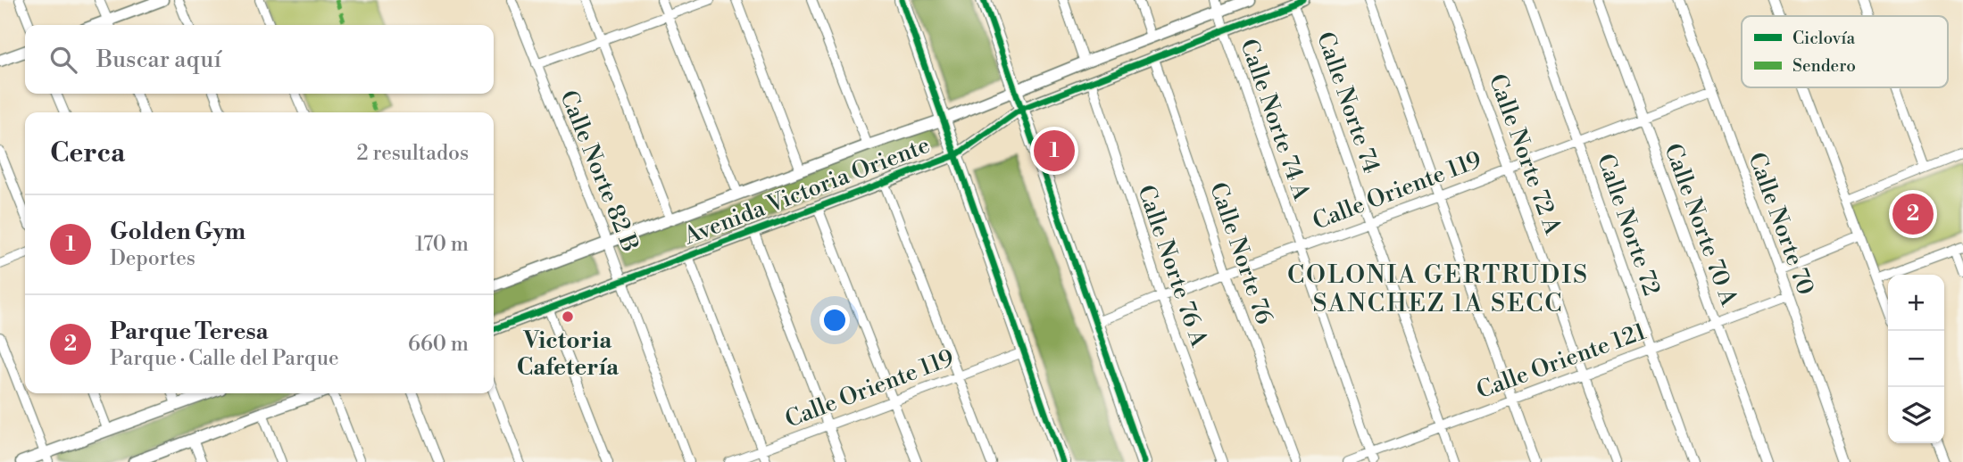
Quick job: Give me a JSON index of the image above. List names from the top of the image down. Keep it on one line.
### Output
{"streets":{"street":["Calle Norte 74","Calle Norte 74 A","Calle Norte 72 A","Calle Norte 82 B","Avenida Victoria Oriente","Calle Oriente 119","Calle Norte 70","Calle Norte 72","Calle Norte 70 A","Calle Norte 76","Calle Norte 76 A","Calle Oriente 121"]},"crossings":[["Calle Norte 74","Avenida Victoria Oriente"],["Calle Norte 74","Calle Oriente 119"],["Calle Norte 74","Calle Oriente 121"],["Calle Norte 74 A","Avenida Victoria Oriente"],["Calle Norte 74 A","Calle Oriente 119"],["Calle Norte 74 A","Calle Oriente 121"],["Calle Norte 72 A","Calle Oriente 119"],["Calle Norte 72 A","Calle Oriente 121"],["Calle Norte 82 B","Avenida Victoria Oriente"],["Avenida Victoria Oriente","Calle Norte 76"],["Avenida Victoria Oriente","Calle Norte 76 A"],["Calle Oriente 119","Calle Norte 70"],["Calle Oriente 119","Calle Norte 72"],["Calle Oriente 119","Calle Norte 70 A"],["Calle Oriente 119","Calle Norte 76"],["Calle Oriente 119","Calle Norte 76 A"],["Calle Norte 70","Calle Oriente 121"],["Calle Norte 72","Calle Oriente 121"],["Calle Norte 70 A","Calle Oriente 121"]],"districts":["COLONIA GERTRUDIS SANCHEZ 1A SECC"],"places":["Victoria Cafetería"],"legend":["Ciclovía","Sendero"],"page":{"search":"Buscar aquí","heading":["Cerca","2 resultados"],"pins":["1","2"],"list":[{"mark":"1","name":"Golden Gym","note":"Deportes","value":"170 m"},{"mark":"2","name":"Parque Teresa","note":"Parque · Calle del Parque","value":"660 m"}],"map_buttons":["+","−"]}}
